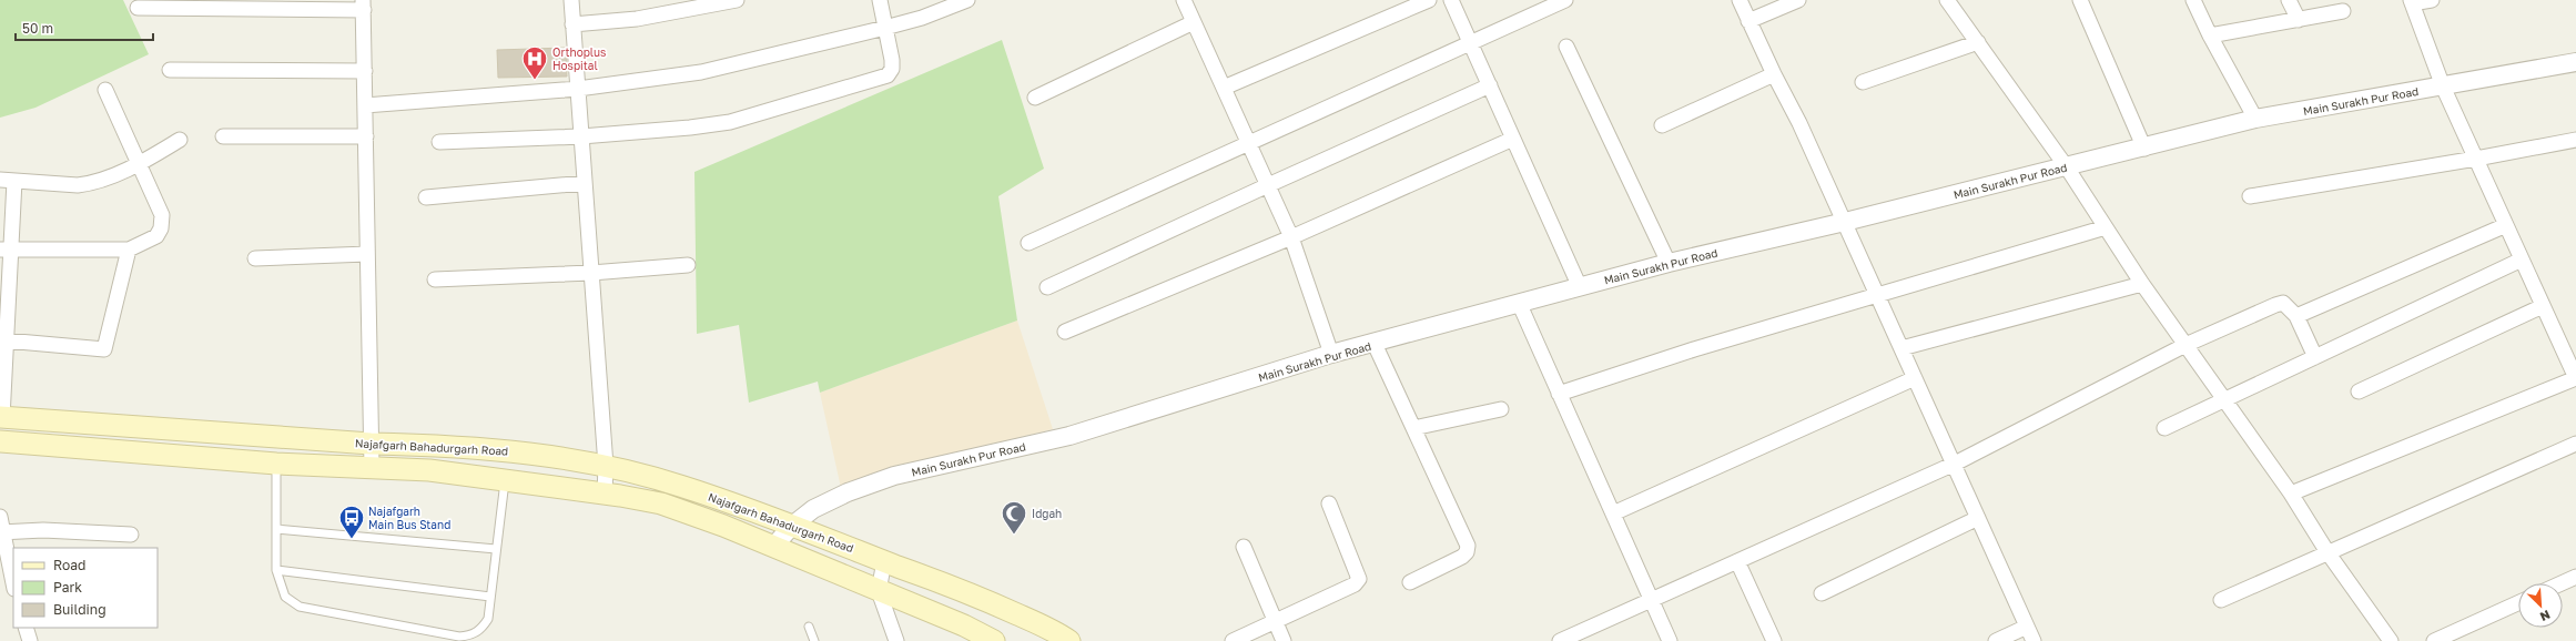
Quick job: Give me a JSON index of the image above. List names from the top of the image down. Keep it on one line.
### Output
{"streets":{"main road":["Najafgarh Bahadurgarh Road"],"street":["Main Surakh Pur Road"]},"crossings":[["Main Surakh Pur Road","Najafgarh Bahadurgarh Road"]],"places":{"hospital":["Orthoplus Hospital"],"mosque":["Idgah"],"bus stop":["Najafgarh Main Bus Stand"]},"legend":["Road","Park","Building"],"scale_bar":"50 m","north":"bottom right"}
